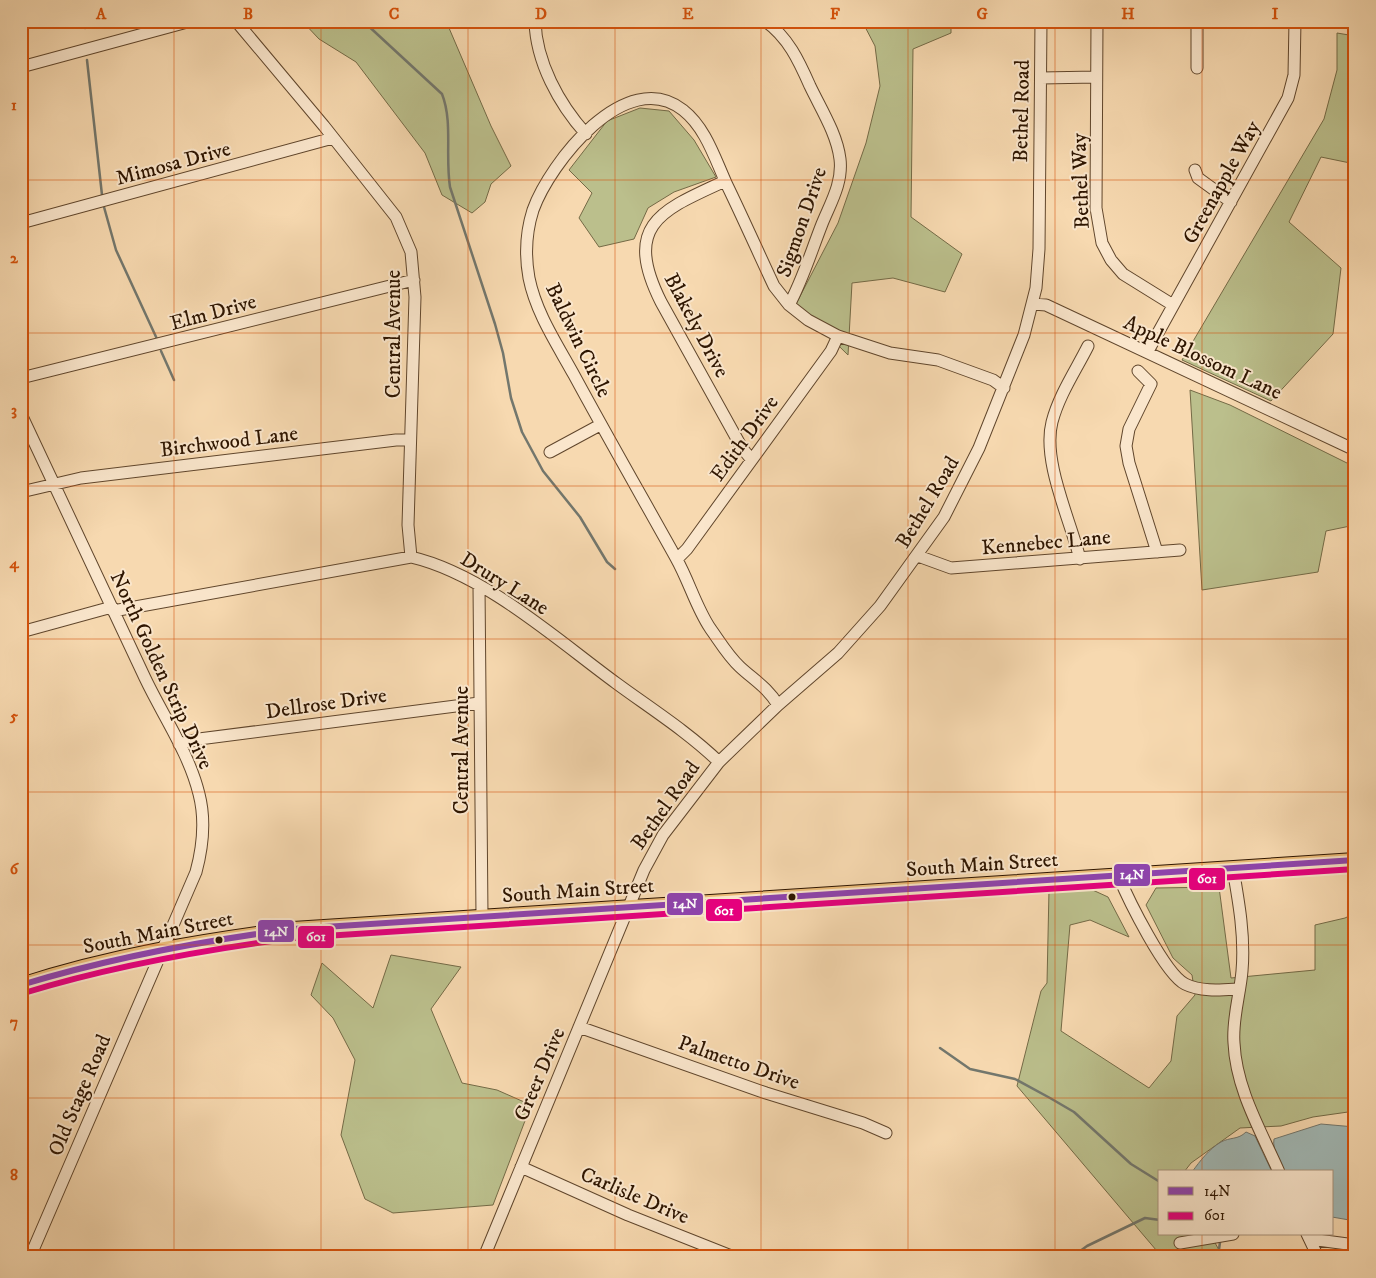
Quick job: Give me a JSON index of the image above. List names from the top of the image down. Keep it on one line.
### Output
{"streets":{"main road":["South Main Street"],"street":["Bethel Road","Mimosa Drive","Bethel Way","Greenapple Way","Sigmon Drive","Elm Drive","Blakely Drive","Central Avenue","Baldwin Circle","Apple Blossom Lane","Edith Drive","Birchwood Lane","Kennebec Lane","Drury Lane","North Golden Strip Drive","Dellrose Drive","Palmetto Drive","Greer Drive","Old Stage Road","Carlisle Drive"]},"crossings":[["Bethel Road","Baldwin Circle"],["Bethel Road","Apple Blossom Lane"],["Bethel Road","Kennebec Lane"],["Bethel Road","Drury Lane"],["Bethel Road","South Main Street"],["Bethel Road","Greer Drive"],["Mimosa Drive","Central Avenue"],["Bethel Way","Greenapple Way"],["Greenapple Way","Apple Blossom Lane"],["Sigmon Drive","Baldwin Circle"],["Elm Drive","Central Avenue"],["Blakely Drive","Baldwin Circle"],["Blakely Drive","Edith Drive"],["Central Avenue","Birchwood Lane"],["Central Avenue","Drury Lane"],["Central Avenue","Dellrose Drive"],["Central Avenue","South Main Street"],["Baldwin Circle","Edith Drive"],["Birchwood Lane","North Golden Strip Drive"],["Drury Lane","North Golden Strip Drive"],["North Golden Strip Drive","Dellrose Drive"],["North Golden Strip Drive","South Main Street"],["North Golden Strip Drive","Old Stage Road"],["South Main Street","Greer Drive"],["South Main Street","Old Stage Road"],["Palmetto Drive","Greer Drive"],["Greer Drive","Carlisle Drive"]],"lines":["transit line 14N","transit line 601"],"legend":["14N","601"],"grid":{"columns":["A","B","C","D","E","F","G","H","I"],"rows":["1","2","3","4","5","6","7","8"]}}
